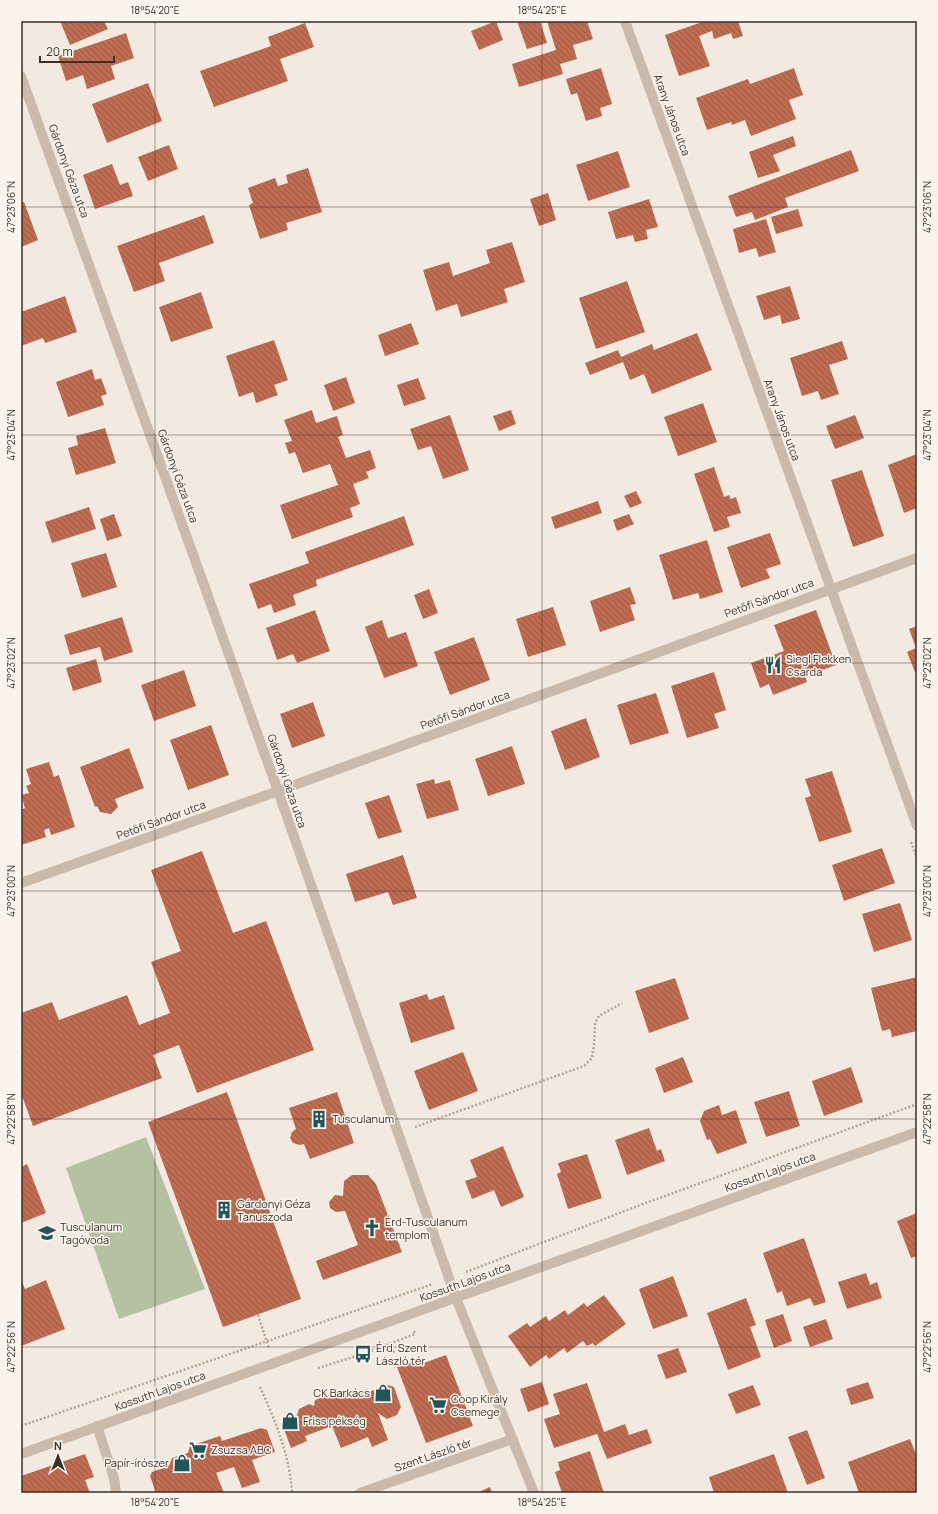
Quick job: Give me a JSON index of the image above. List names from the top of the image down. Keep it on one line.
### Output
{"streets":{"street":["Arany János utca","Gárdonyi Géza utca","Petőfi Sándor utca","Kossuth Lajos utca","Szent László tér"]},"crossings":[["Arany János utca","Petőfi Sándor utca"],["Gárdonyi Géza utca","Petőfi Sándor utca"],["Gárdonyi Géza utca","Kossuth Lajos utca"],["Gárdonyi Géza utca","Szent László tér"]],"places":{"restaurant":["Siegl Flekken Csárda"],"building":["Tusculanum","Gárdonyi Géza Tanuszoda"],"church":["Érd-Tusculanum templom"],"school or university":["Tusculanum Tagóvoda"],"bus stop":["Érd, Szent László tér"],"shop":["CK Barkács","Friss pékség","Papír-írószer"],"supermarket":["Coop Király Csemege","Zsuzsa ABC"]},"scale_bar":"20 m","north":"top","coordinates":["18°54'20\"E","18°54'25\"E","47°23'06\"N","47°23'04\"N","47°23'02\"N","47°23'00\"N","47°22'58\"N","47°22'56\"N"]}
